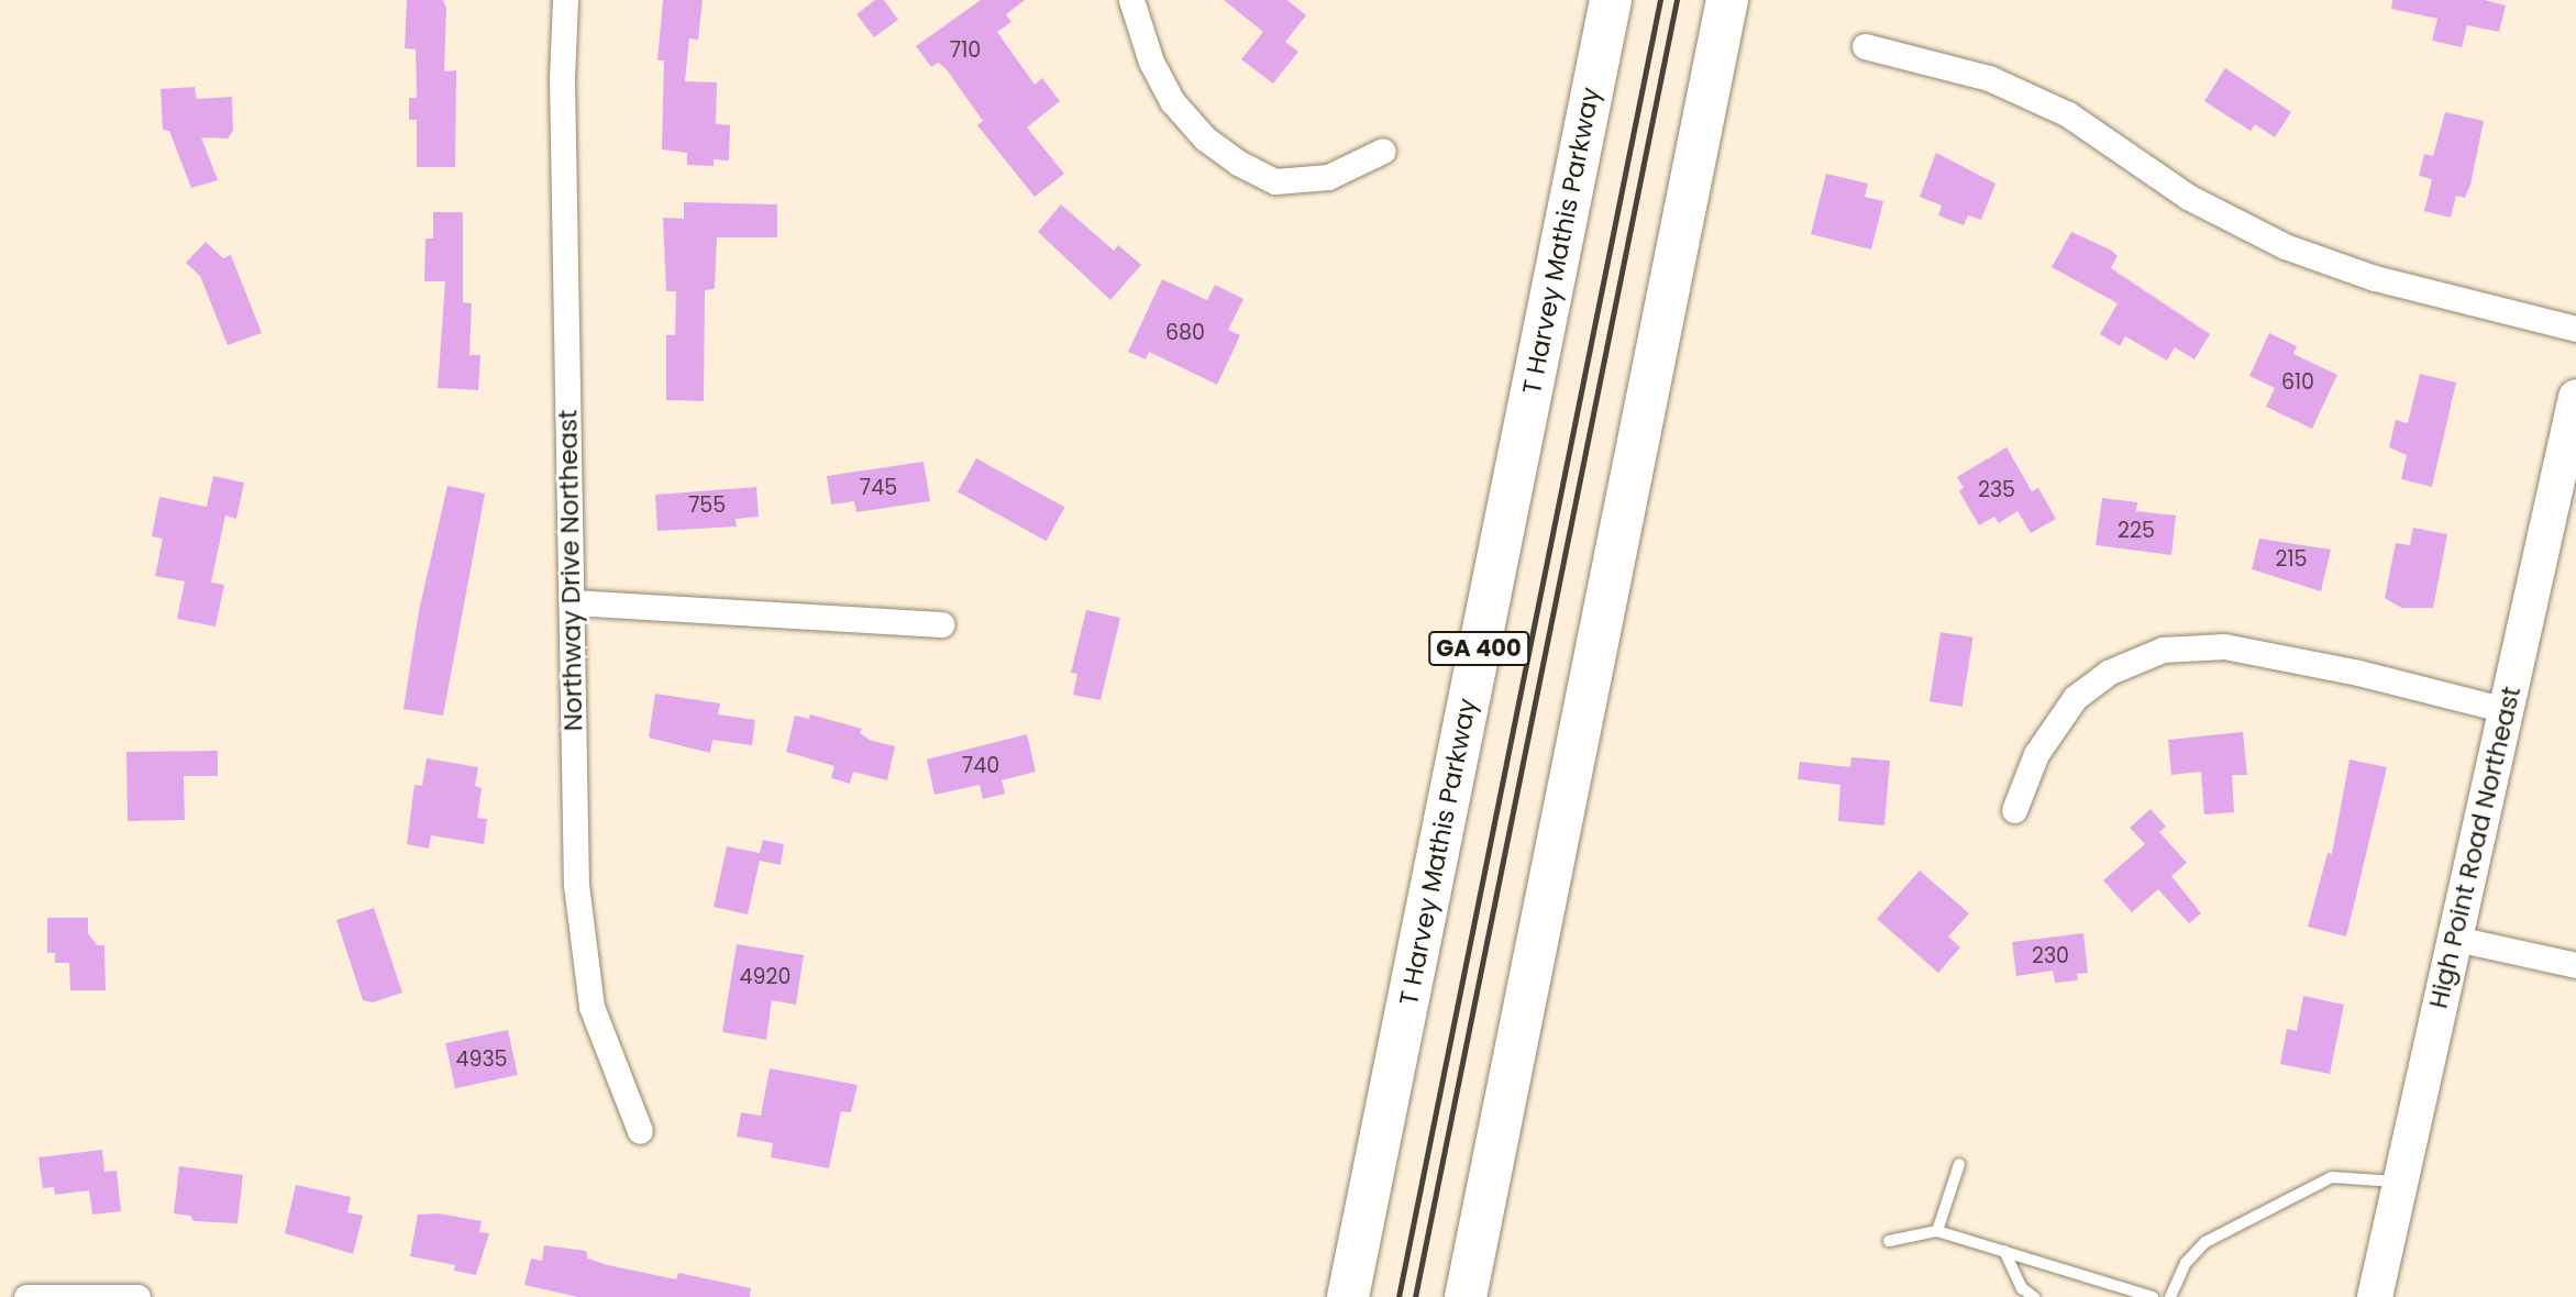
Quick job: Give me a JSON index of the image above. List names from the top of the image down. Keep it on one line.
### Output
{"streets":{"highway":["T Harvey Mathis Parkway","GA 400"],"street":["Northway Drive Northeast","High Point Road Northeast"]},"house_numbers":["710","680","610","745","235","755","225","215","740","230","4920","4935"]}
